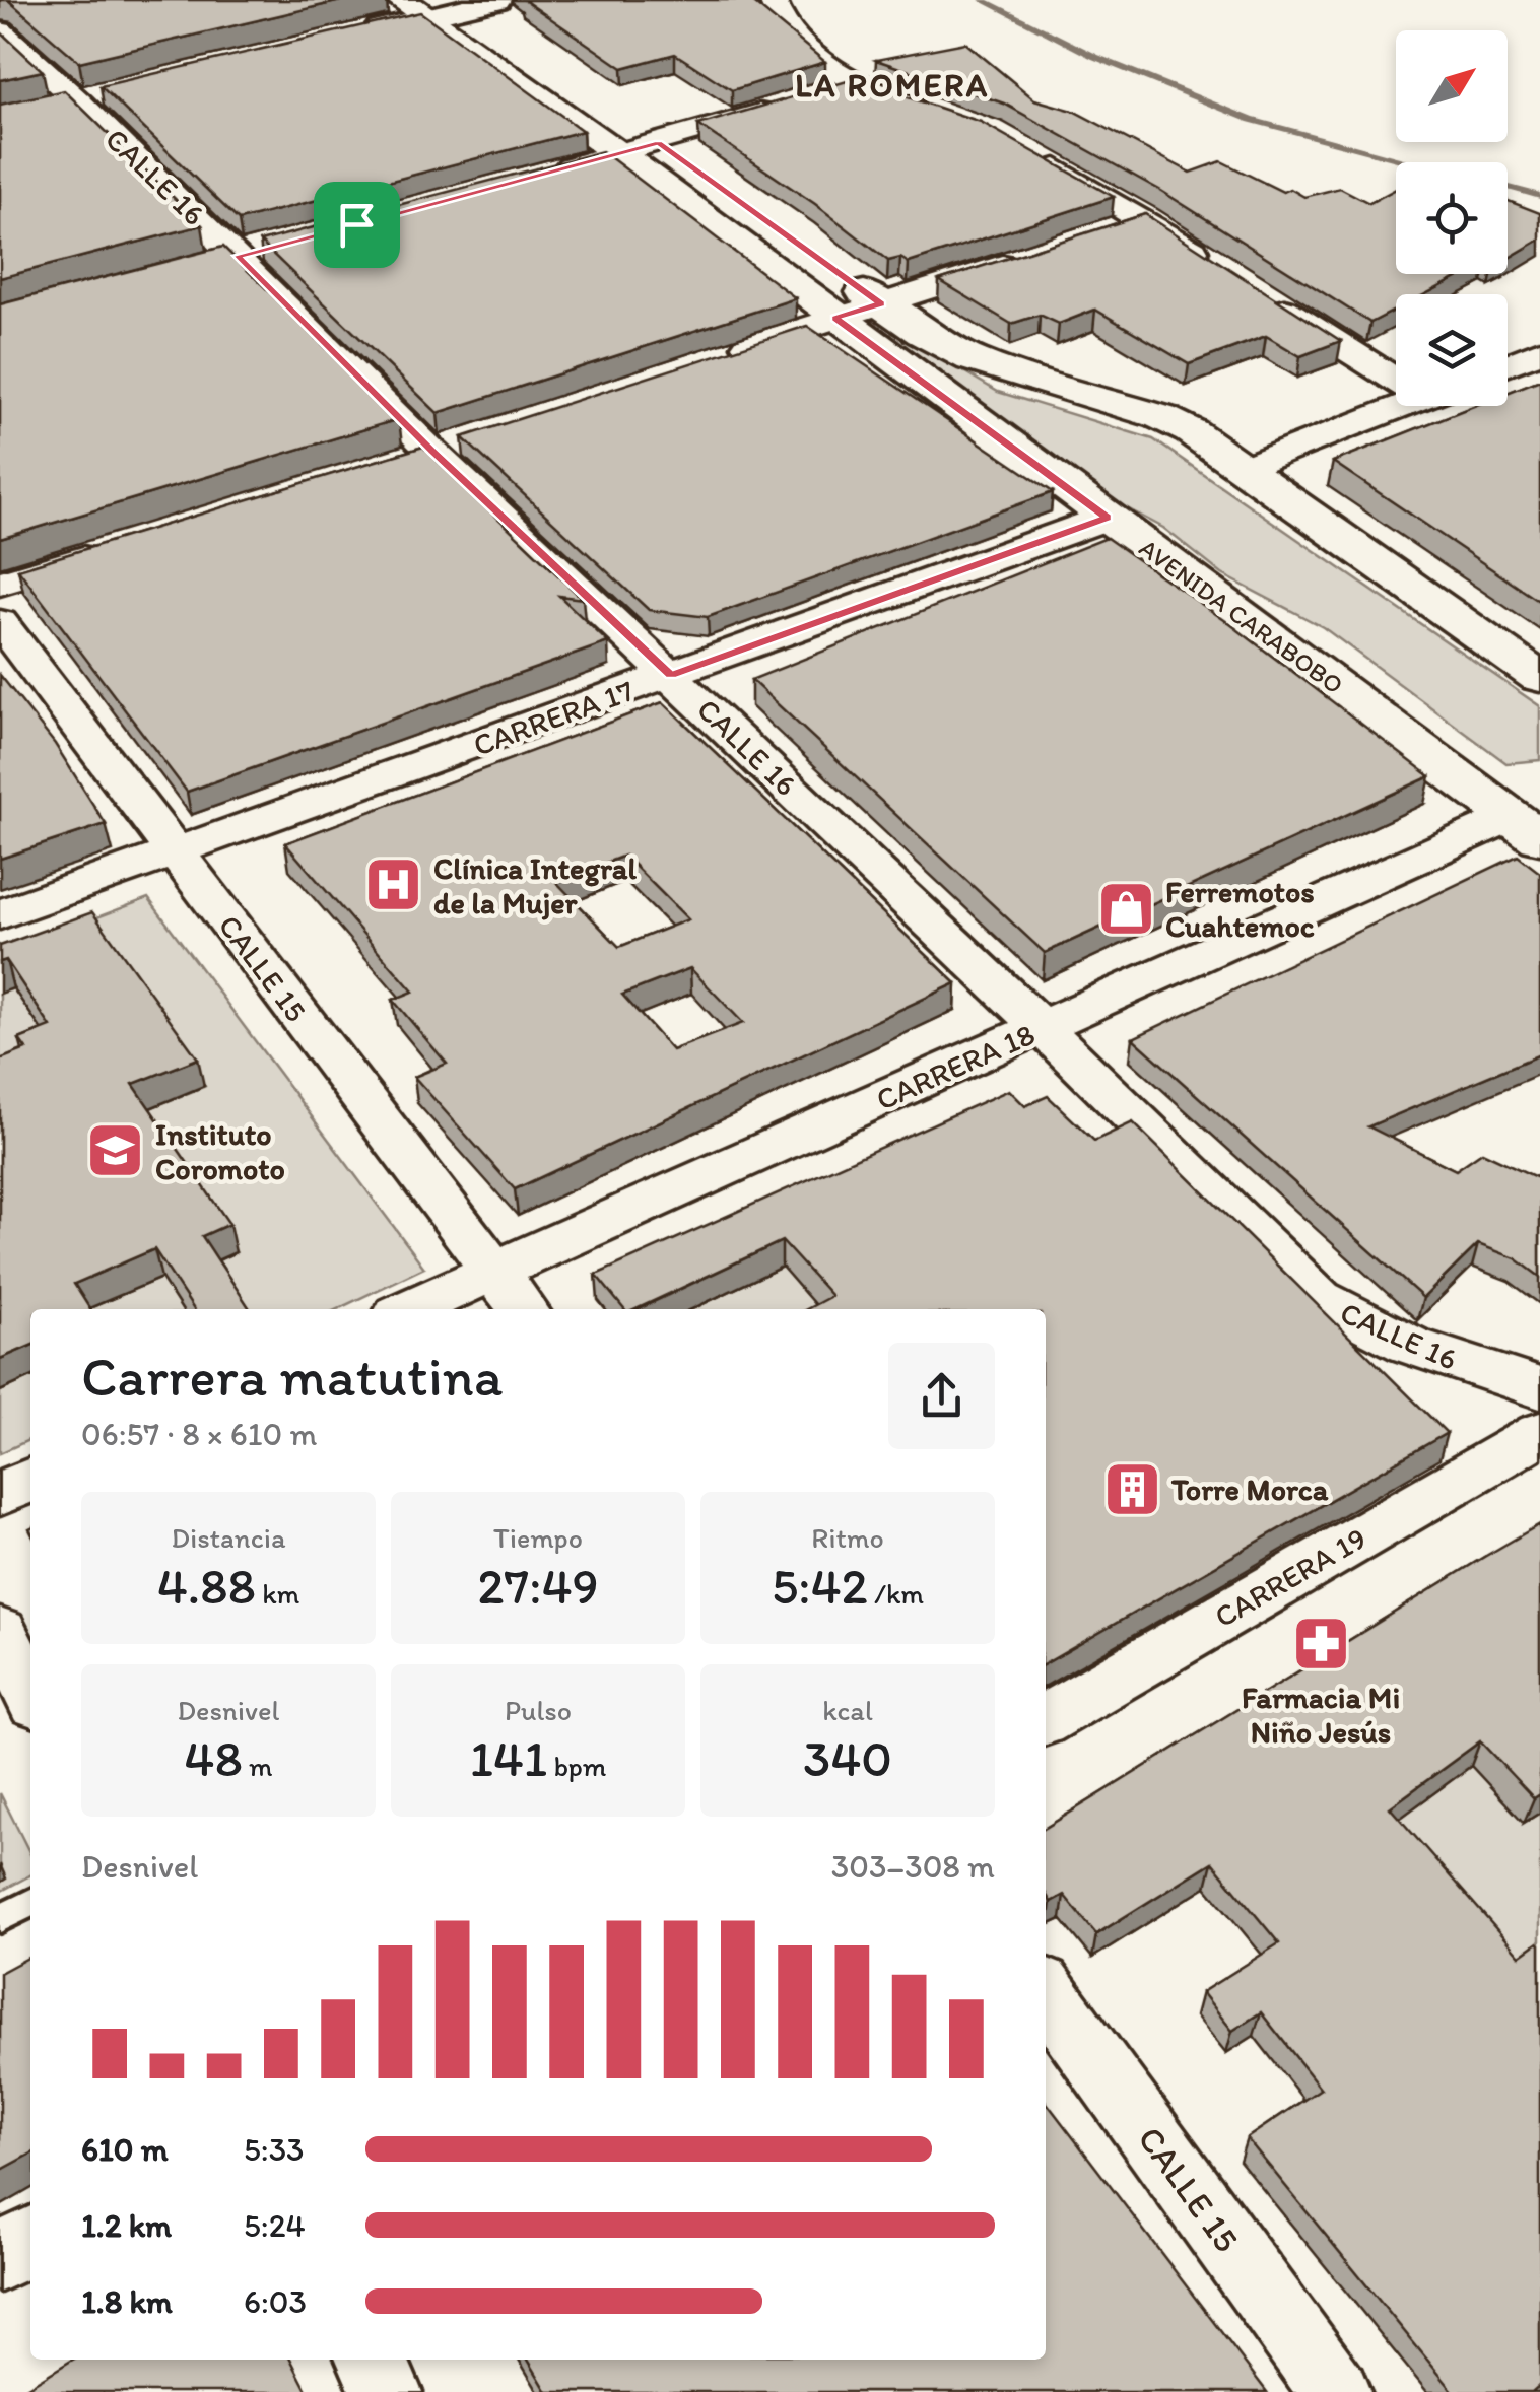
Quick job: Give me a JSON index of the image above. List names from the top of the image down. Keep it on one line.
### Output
{"streets":{"main road":["AVENIDA CARABOBO"],"street":["CALLE 16","CARRERA 17","CALLE 15","CARRERA 18","CARRERA 19"]},"crossings":[["CALLE 16","CARRERA 17"],["CALLE 16","CARRERA 18"],["AVENIDA CARABOBO","CARRERA 17"],["AVENIDA CARABOBO","CARRERA 18"],["CARRERA 17","CALLE 15"],["CALLE 15","CARRERA 18"]],"districts":["LA ROMERA"],"places":{"hospital":["Clínica Integral de la Mujer"],"shop":["Ferremotos Cuahtemoc"],"school or university":["Instituto Coromoto"],"building":["Torre Morca"],"pharmacy":["Farmacia Mi Niño Jesús"]},"north":"top right","page":{"heading":["Carrera matutina","06:57 · 8 × 610 m"],"stats":[["Distancia","4.88 km"],["Tiempo","27:49"],["Ritmo","5:42 /km"],["Desnivel","48 m"],["Pulso","141 bpm"],["kcal","340"]],"chart":["Desnivel","303–308 m"],"list":[{"name":"610 m","note":"5:33"},{"name":"1.2 km","note":"5:24"},{"name":"1.8 km","note":"6:03"}]}}
